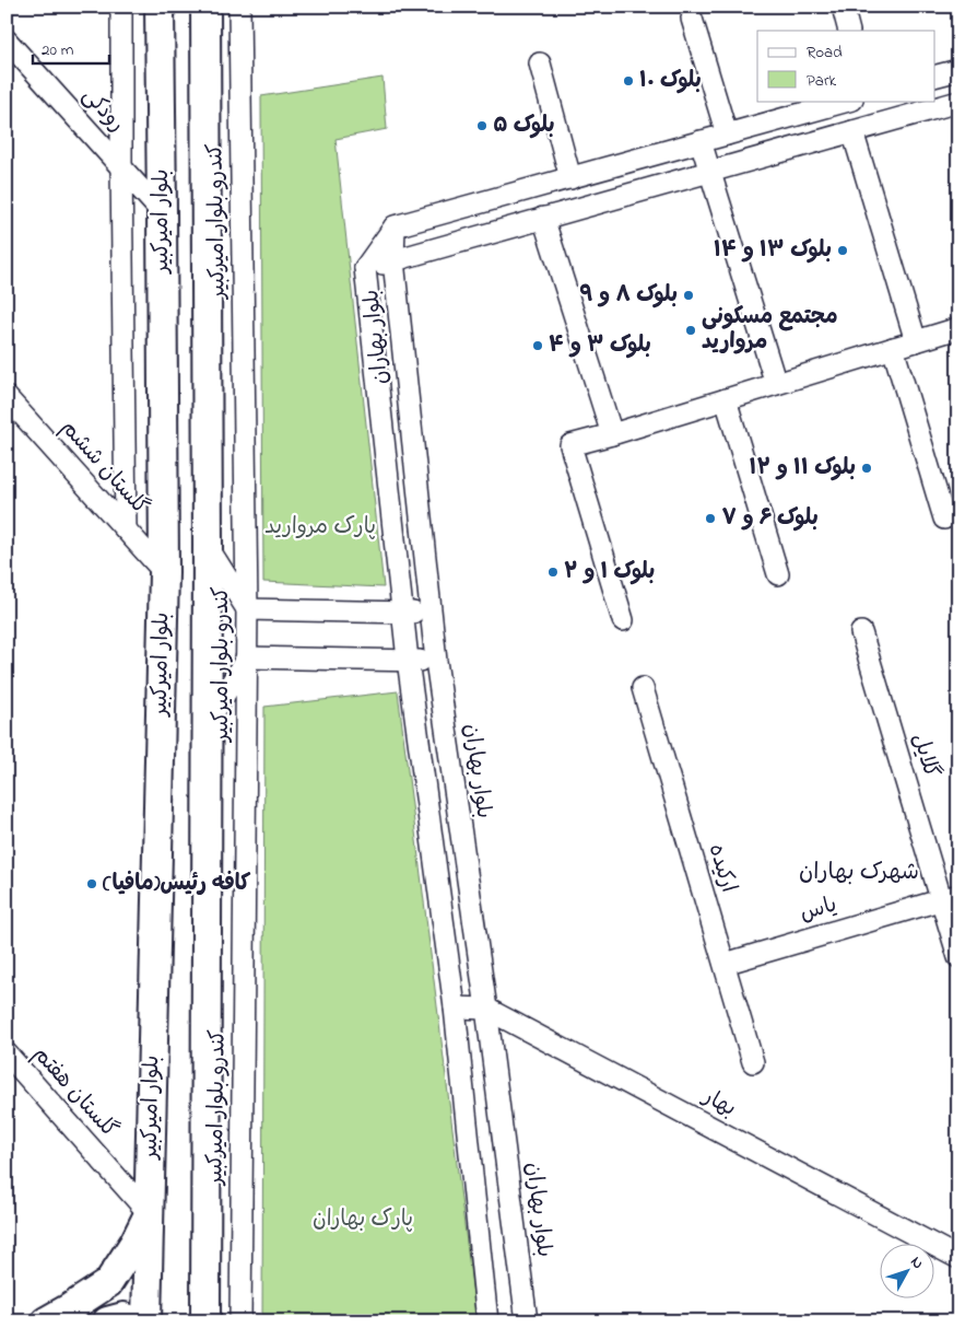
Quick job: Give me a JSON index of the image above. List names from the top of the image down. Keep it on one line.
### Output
{"streets":{"main road":["بلوار امیرکبیر"],"street":["رودکی","کندرو بلوار امیرکبیر","بلوار بهاران","گلستان ششم","گلایل","ارکیده","یاس","گلستان هفتم","بهار"]},"crossings":[["رودکی","بلوار امیرکبیر"],["بلوار امیرکبیر","گلستان ششم"],["بلوار امیرکبیر","گلستان هفتم"],["بلوار بهاران","بهار"],["گلایل","یاس"],["ارکیده","یاس"]],"districts":["شهرک بهاران"],"parks":["پارک مروارید","پارک بهاران"],"places":["بلوک ۱۰","بلوک ۵","بلوک ۱۳ و ۱۴","بلوک ۸ و ۹","مجتمع مسکونی مروارید","بلوک ۳ و ۴","بلوک ۱۱ و ۱۲","بلوک ۶ و ۷","بلوک ۱ و ۲","کافه رئیس(مافیا)"],"legend":["Road","Park"],"scale_bar":"20 m","north":"top right"}
